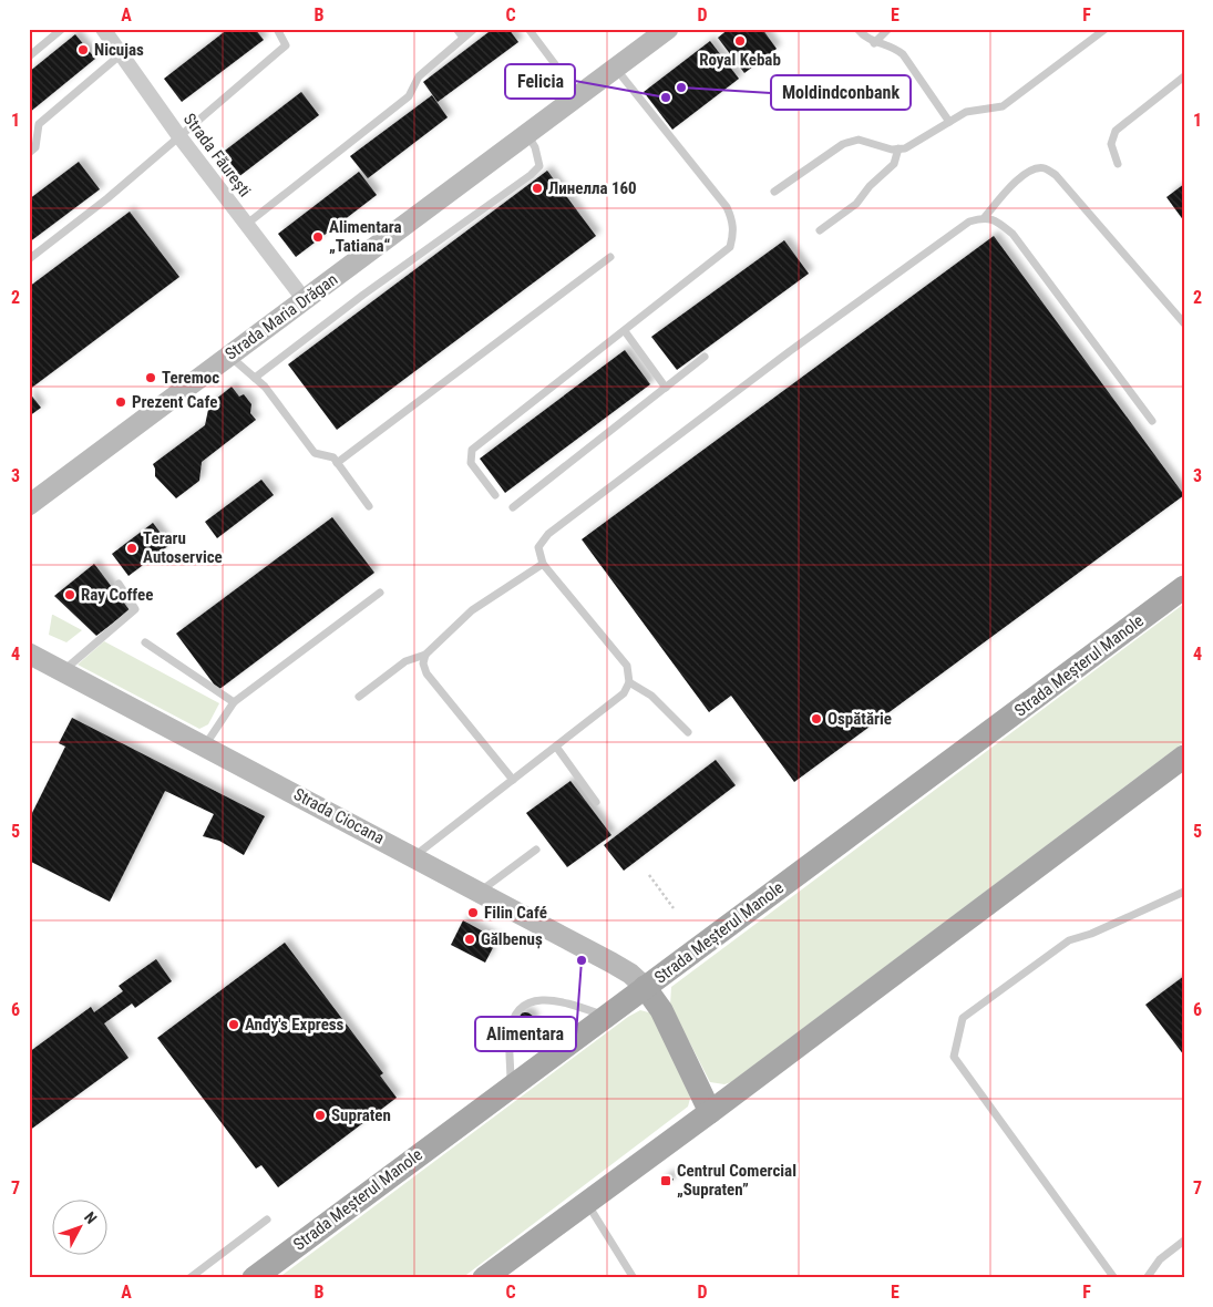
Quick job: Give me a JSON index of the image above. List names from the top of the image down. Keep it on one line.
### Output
{"streets":{"main road":["Strada Maria Drăgan","Strada Meșterul Manole","Strada Ciocana"],"street":["Strada Făurești"]},"crossings":[["Strada Făurești","Strada Maria Drăgan"],["Strada Meșterul Manole","Strada Ciocana"]],"places":{"other":["Royal Kebab","Nicujas","Moldindconbank","Felicia","Линелла 160","Alimentara „Tatiana“","Teremoc","Prezent Cafe","Teraru Autoservice","Ray Coffee","Ospătărie","Filin Café","Gălbenuș","Alimentara","Andy's Express","Supraten"],"transit":["Centrul Comercial „Supraten”"]},"north":"top right","grid":{"columns":["A","B","C","D","E","F"],"rows":["1","2","3","4","5","6","7"]}}
